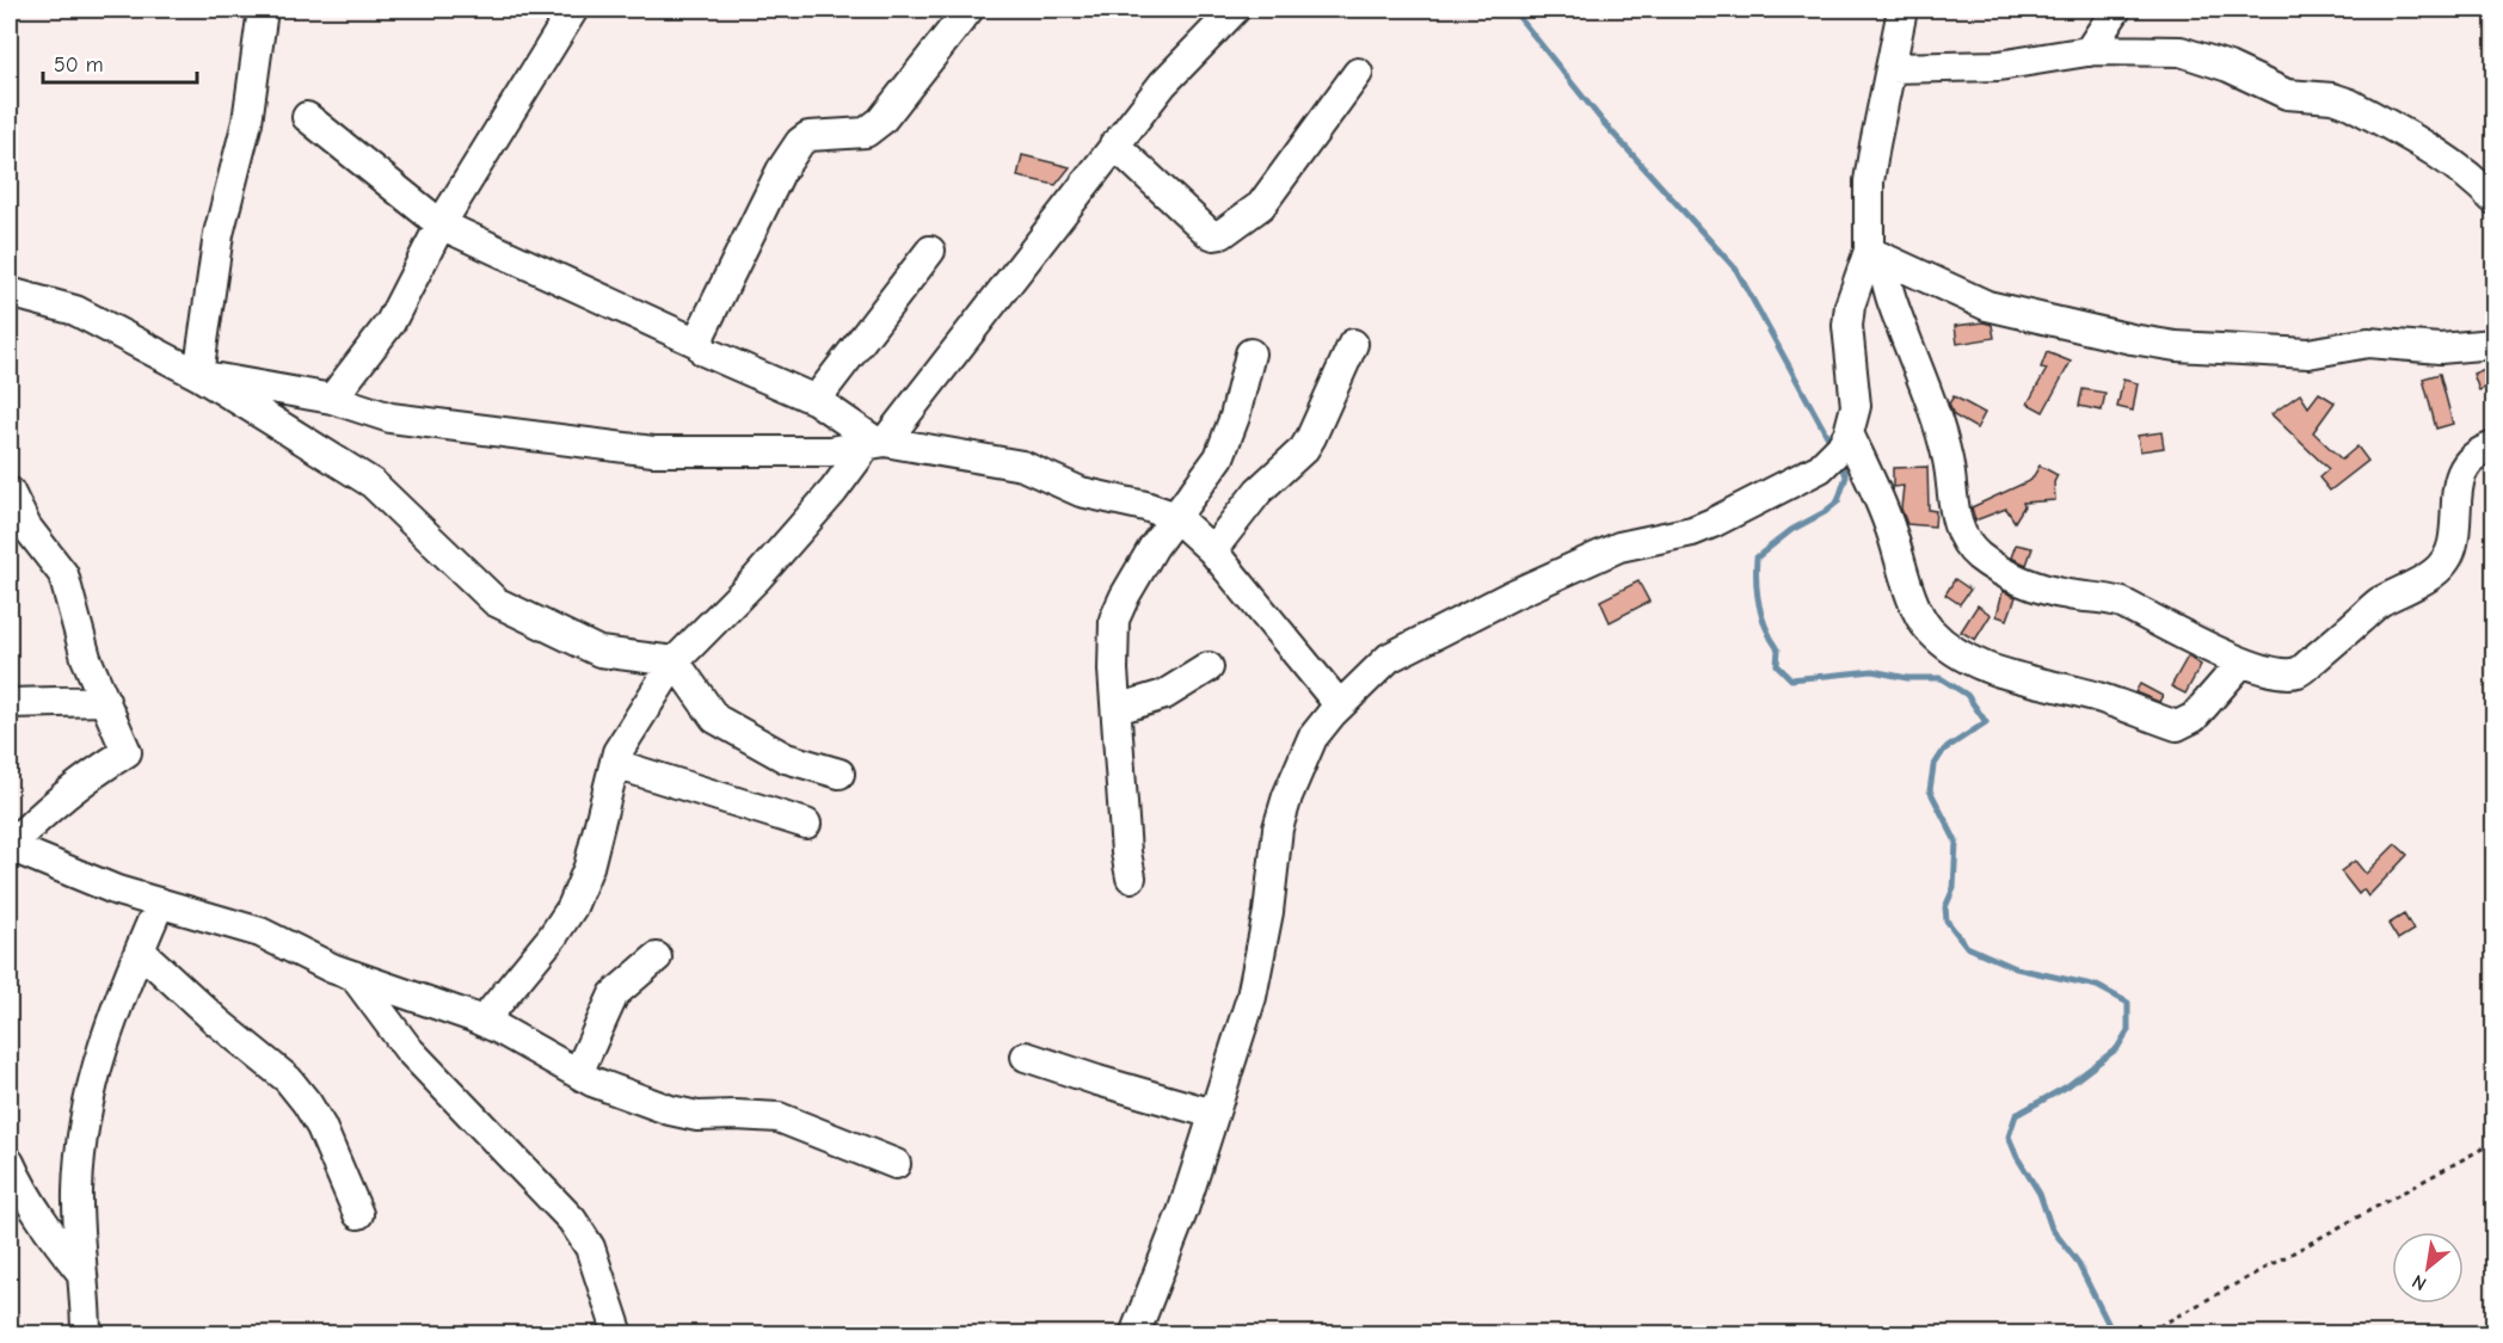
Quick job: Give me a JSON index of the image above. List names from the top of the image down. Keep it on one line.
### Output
{"scale_bar":"50 m","north":"bottom left"}
